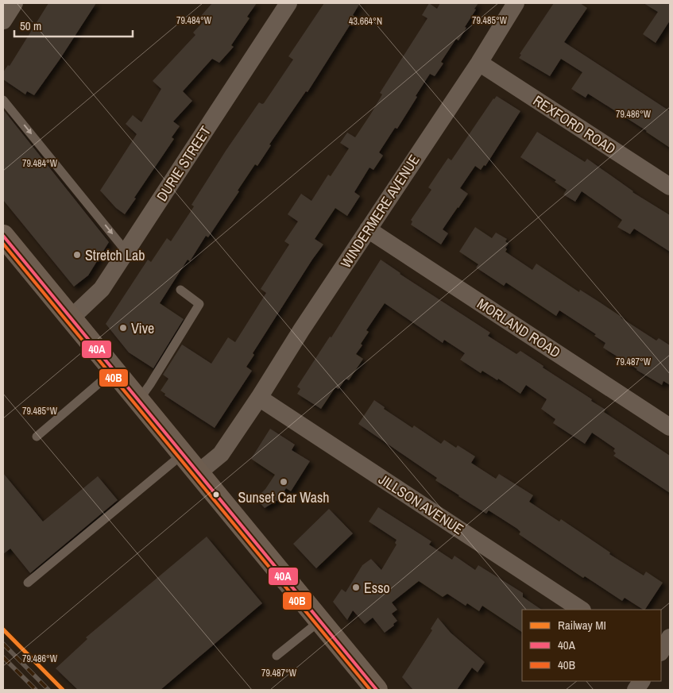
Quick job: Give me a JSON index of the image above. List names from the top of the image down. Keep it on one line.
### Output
{"streets":{"street":["REXFORD ROAD","DURIE STREET","WINDERMERE AVENUE","MORLAND ROAD","JILLSON AVENUE"]},"crossings":[["REXFORD ROAD","WINDERMERE AVENUE"],["WINDERMERE AVENUE","MORLAND ROAD"],["WINDERMERE AVENUE","JILLSON AVENUE"]],"places":["Stretch Lab","Vive","Sunset Car Wash","Esso"],"lines":["transit line 40A","transit line 40B","rail line MI"],"legend":["Railway MI","40A","40B"],"scale_bar":"50 m","coordinates":["79.484°W","79.485°W","43.664°N","79.486°W","79.487°W"]}
